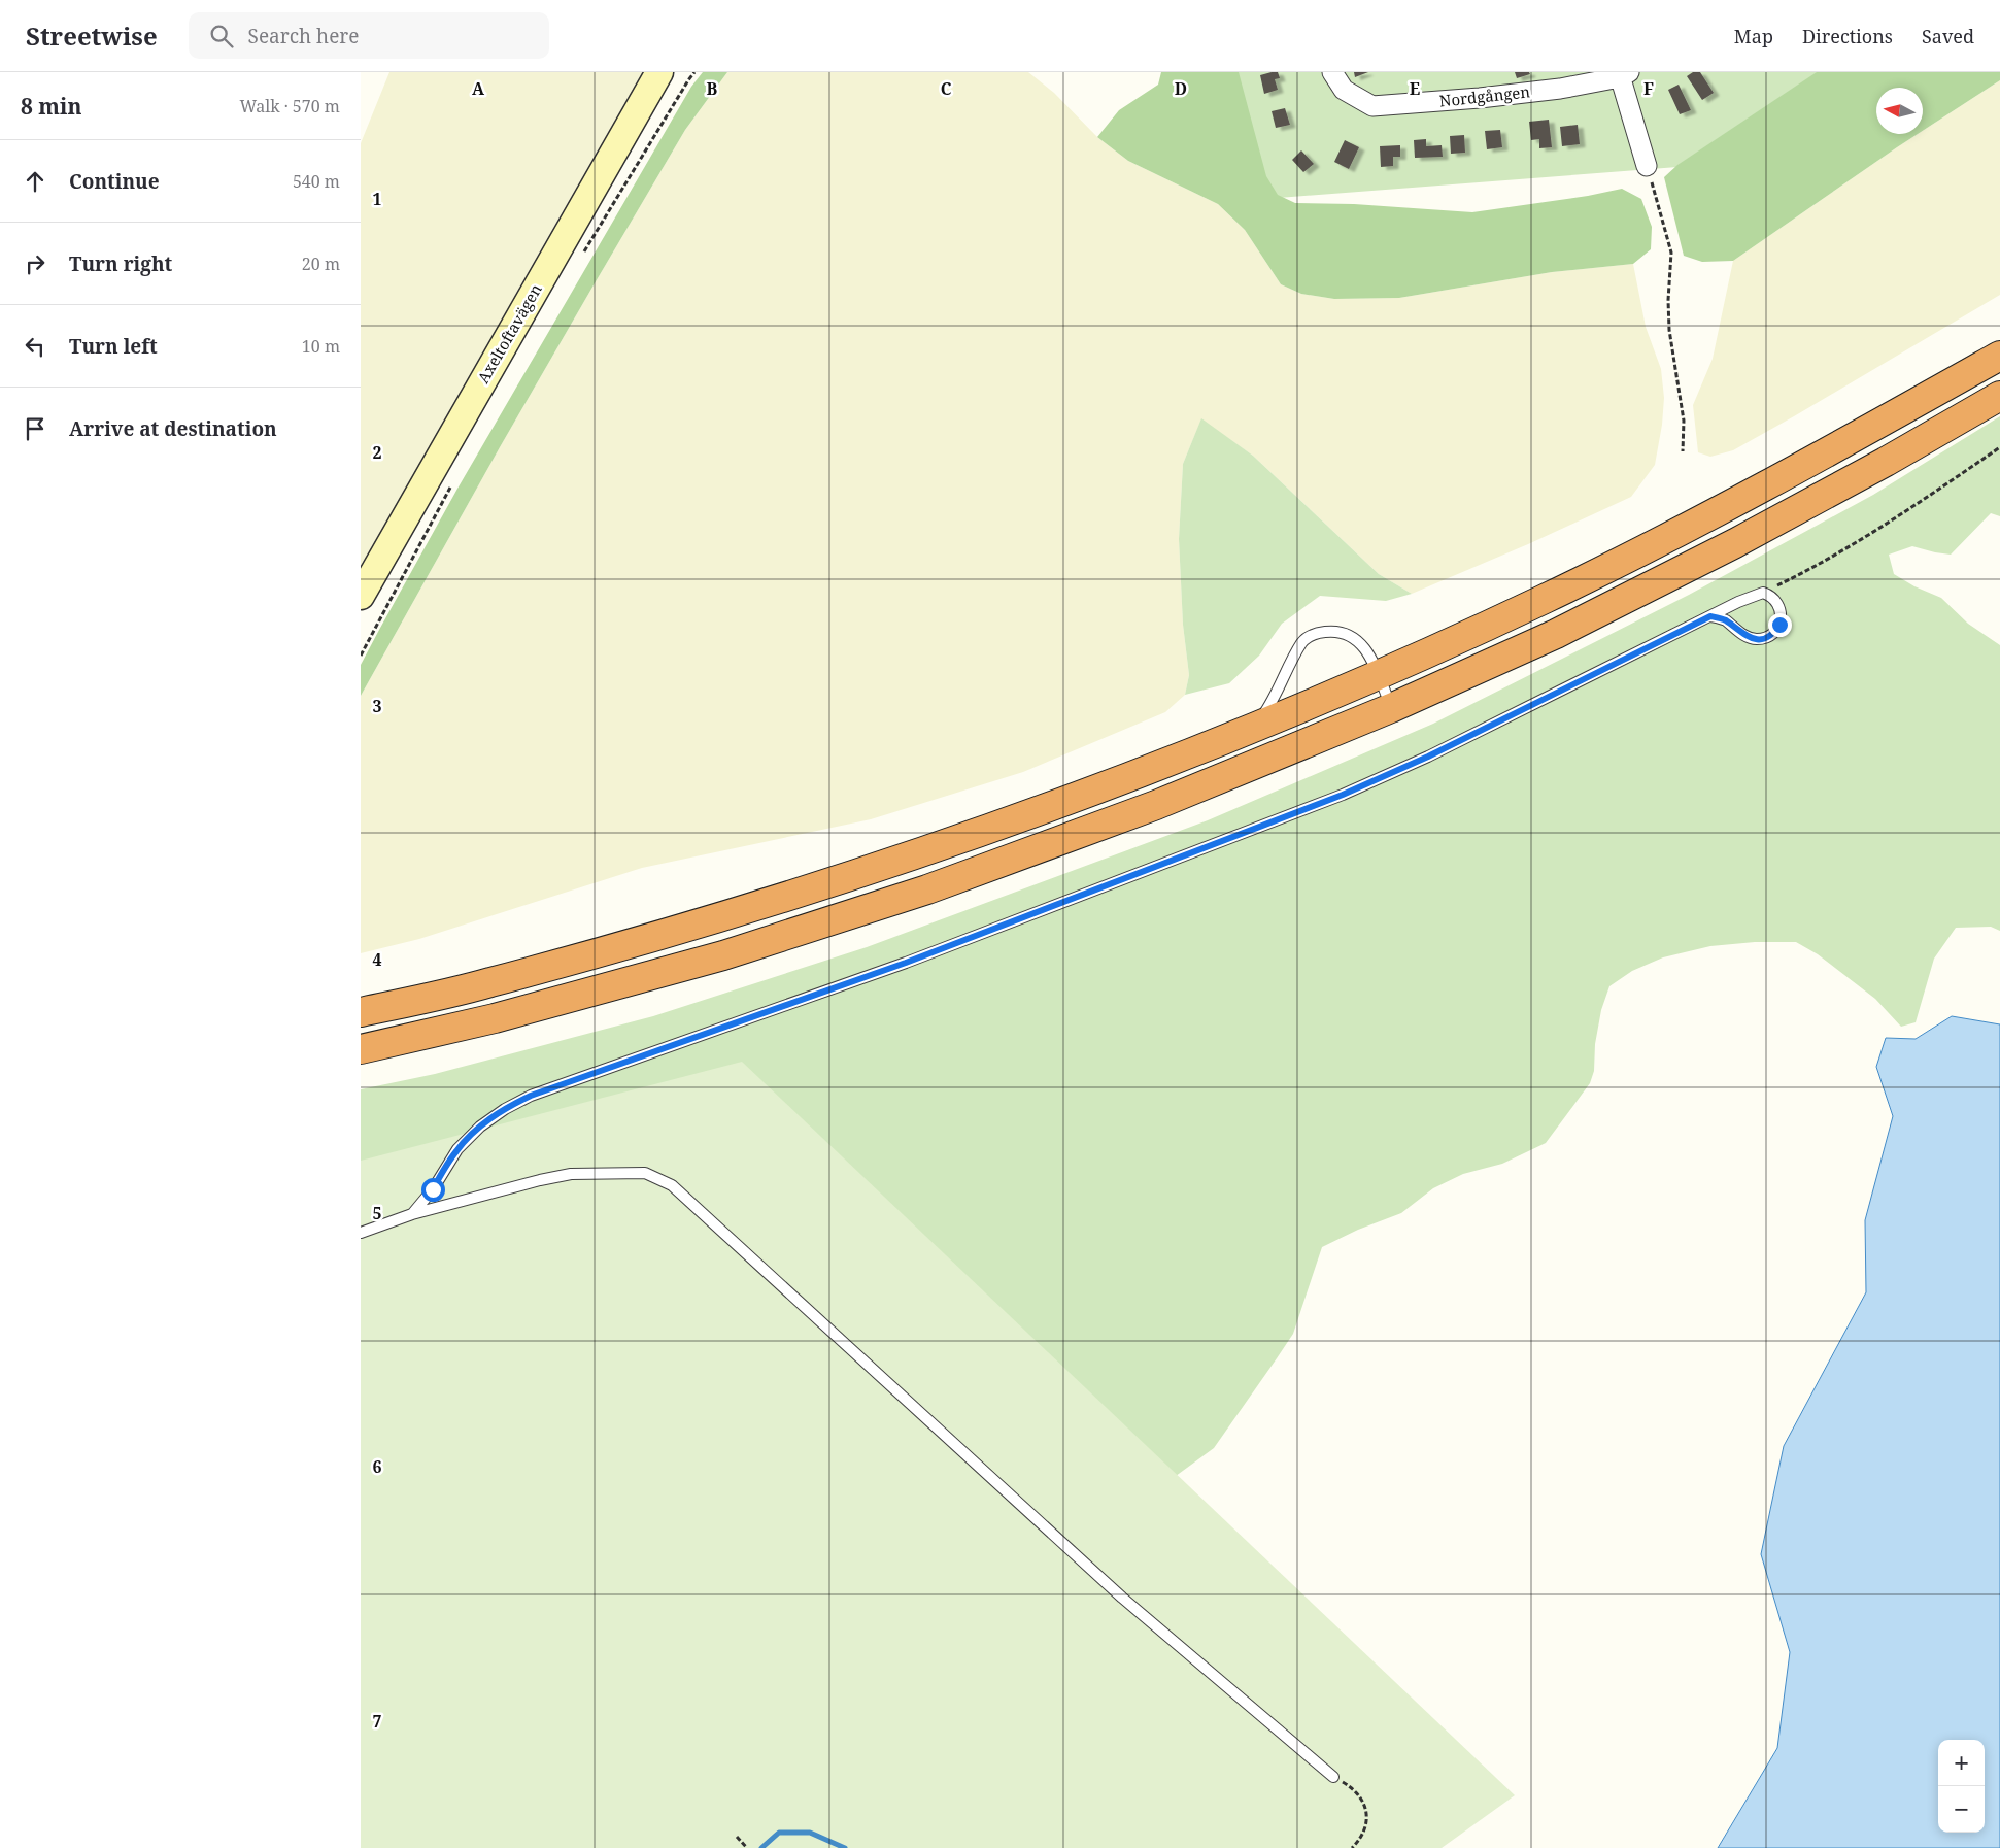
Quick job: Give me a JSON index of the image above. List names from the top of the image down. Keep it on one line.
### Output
{"streets":{"main road":["Axeltoftavägen"],"street":["Nordgången"]},"north":"left","page":{"header":"Streetwise","search":"Search here","nav":["Map","Directions","Saved"],"heading":["8 min","Walk · 570 m"],"list":[["Continue","540 m"],["Turn right","20 m"],["Turn left","10 m"],"Arrive at destination"],"map_buttons":["+","−"]},"grid":{"columns":["A","B","C","D","E","F"],"rows":["1","2","3","4","5","6","7"]}}
